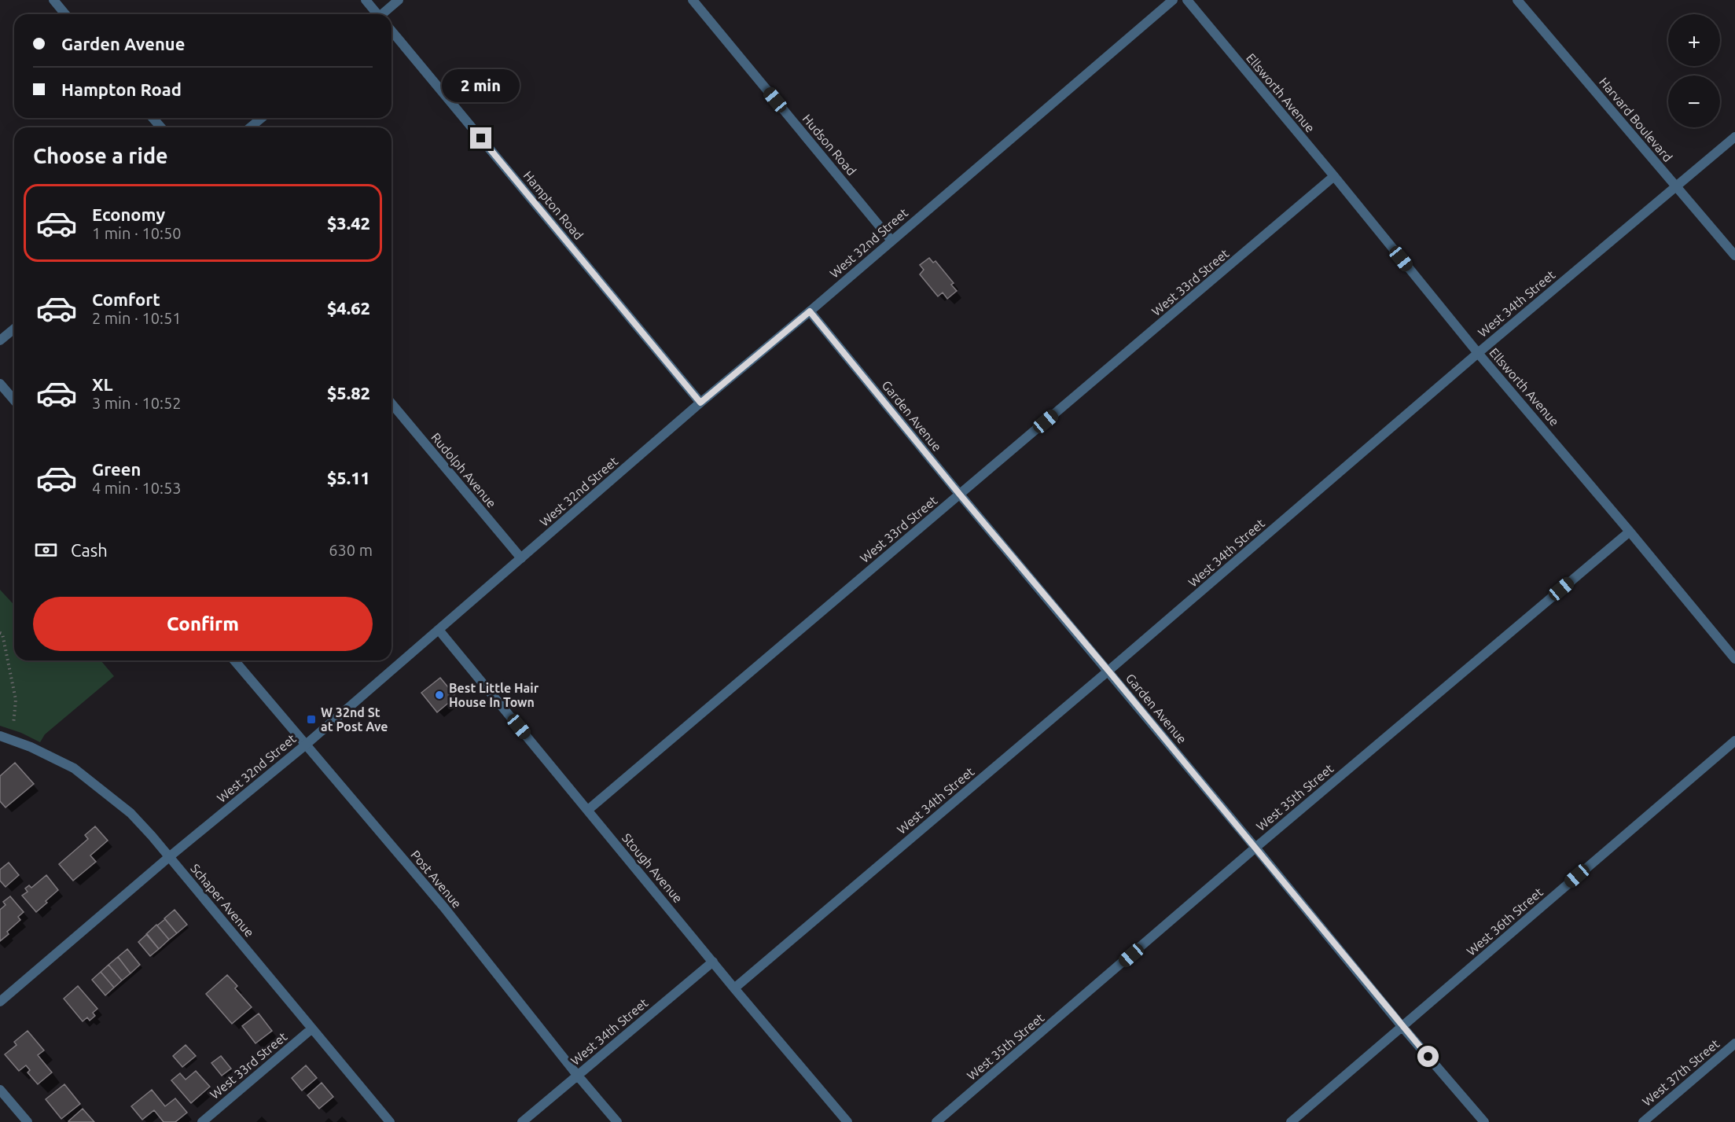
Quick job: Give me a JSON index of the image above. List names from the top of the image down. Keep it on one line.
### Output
{"streets":{"street":["Ellsworth Avenue","Harvard Boulevard","Hudson Road","Hampton Road","West 32nd Street","West 33rd Street","West 34th Street","Garden Avenue","Rudolph Avenue","West 35th Street","Stough Avenue","Post Avenue","Schaper Avenue","West 36th Street","West 37th Street"]},"crossings":[["Ellsworth Avenue","West 33rd Street"],["Ellsworth Avenue","West 34th Street"],["Ellsworth Avenue","West 35th Street"],["Harvard Boulevard","West 34th Street"],["Hudson Road","West 32nd Street"],["Hampton Road","West 32nd Street"],["West 32nd Street","Garden Avenue"],["West 32nd Street","Rudolph Avenue"],["West 32nd Street","Stough Avenue"],["West 32nd Street","Post Avenue"],["West 32nd Street","Schaper Avenue"],["West 33rd Street","Garden Avenue"],["West 33rd Street","Stough Avenue"],["West 33rd Street","Schaper Avenue"],["West 34th Street","Garden Avenue"],["West 34th Street","Stough Avenue"],["West 34th Street","Post Avenue"],["Garden Avenue","West 35th Street"],["Garden Avenue","West 36th Street"]],"places":{"other":["Best Little Hair House In Town"],"transit":["W 32nd St at Post Ave"]},"page":{"map_buttons":["+","−"],"banner":["Garden Avenue","Hampton Road"],"bubble":"2 min","heading":"Choose a ride","list":[{"name":"Economy","note":"1 min · 10:50","value":"$3.42"},{"name":"Comfort","note":"2 min · 10:51","value":"$4.62"},{"name":"XL","note":"3 min · 10:52","value":"$5.82"},{"name":"Green","note":"4 min · 10:53","value":"$5.11"}],"pay":["Cash","630 m"],"buttons":"Confirm"}}
